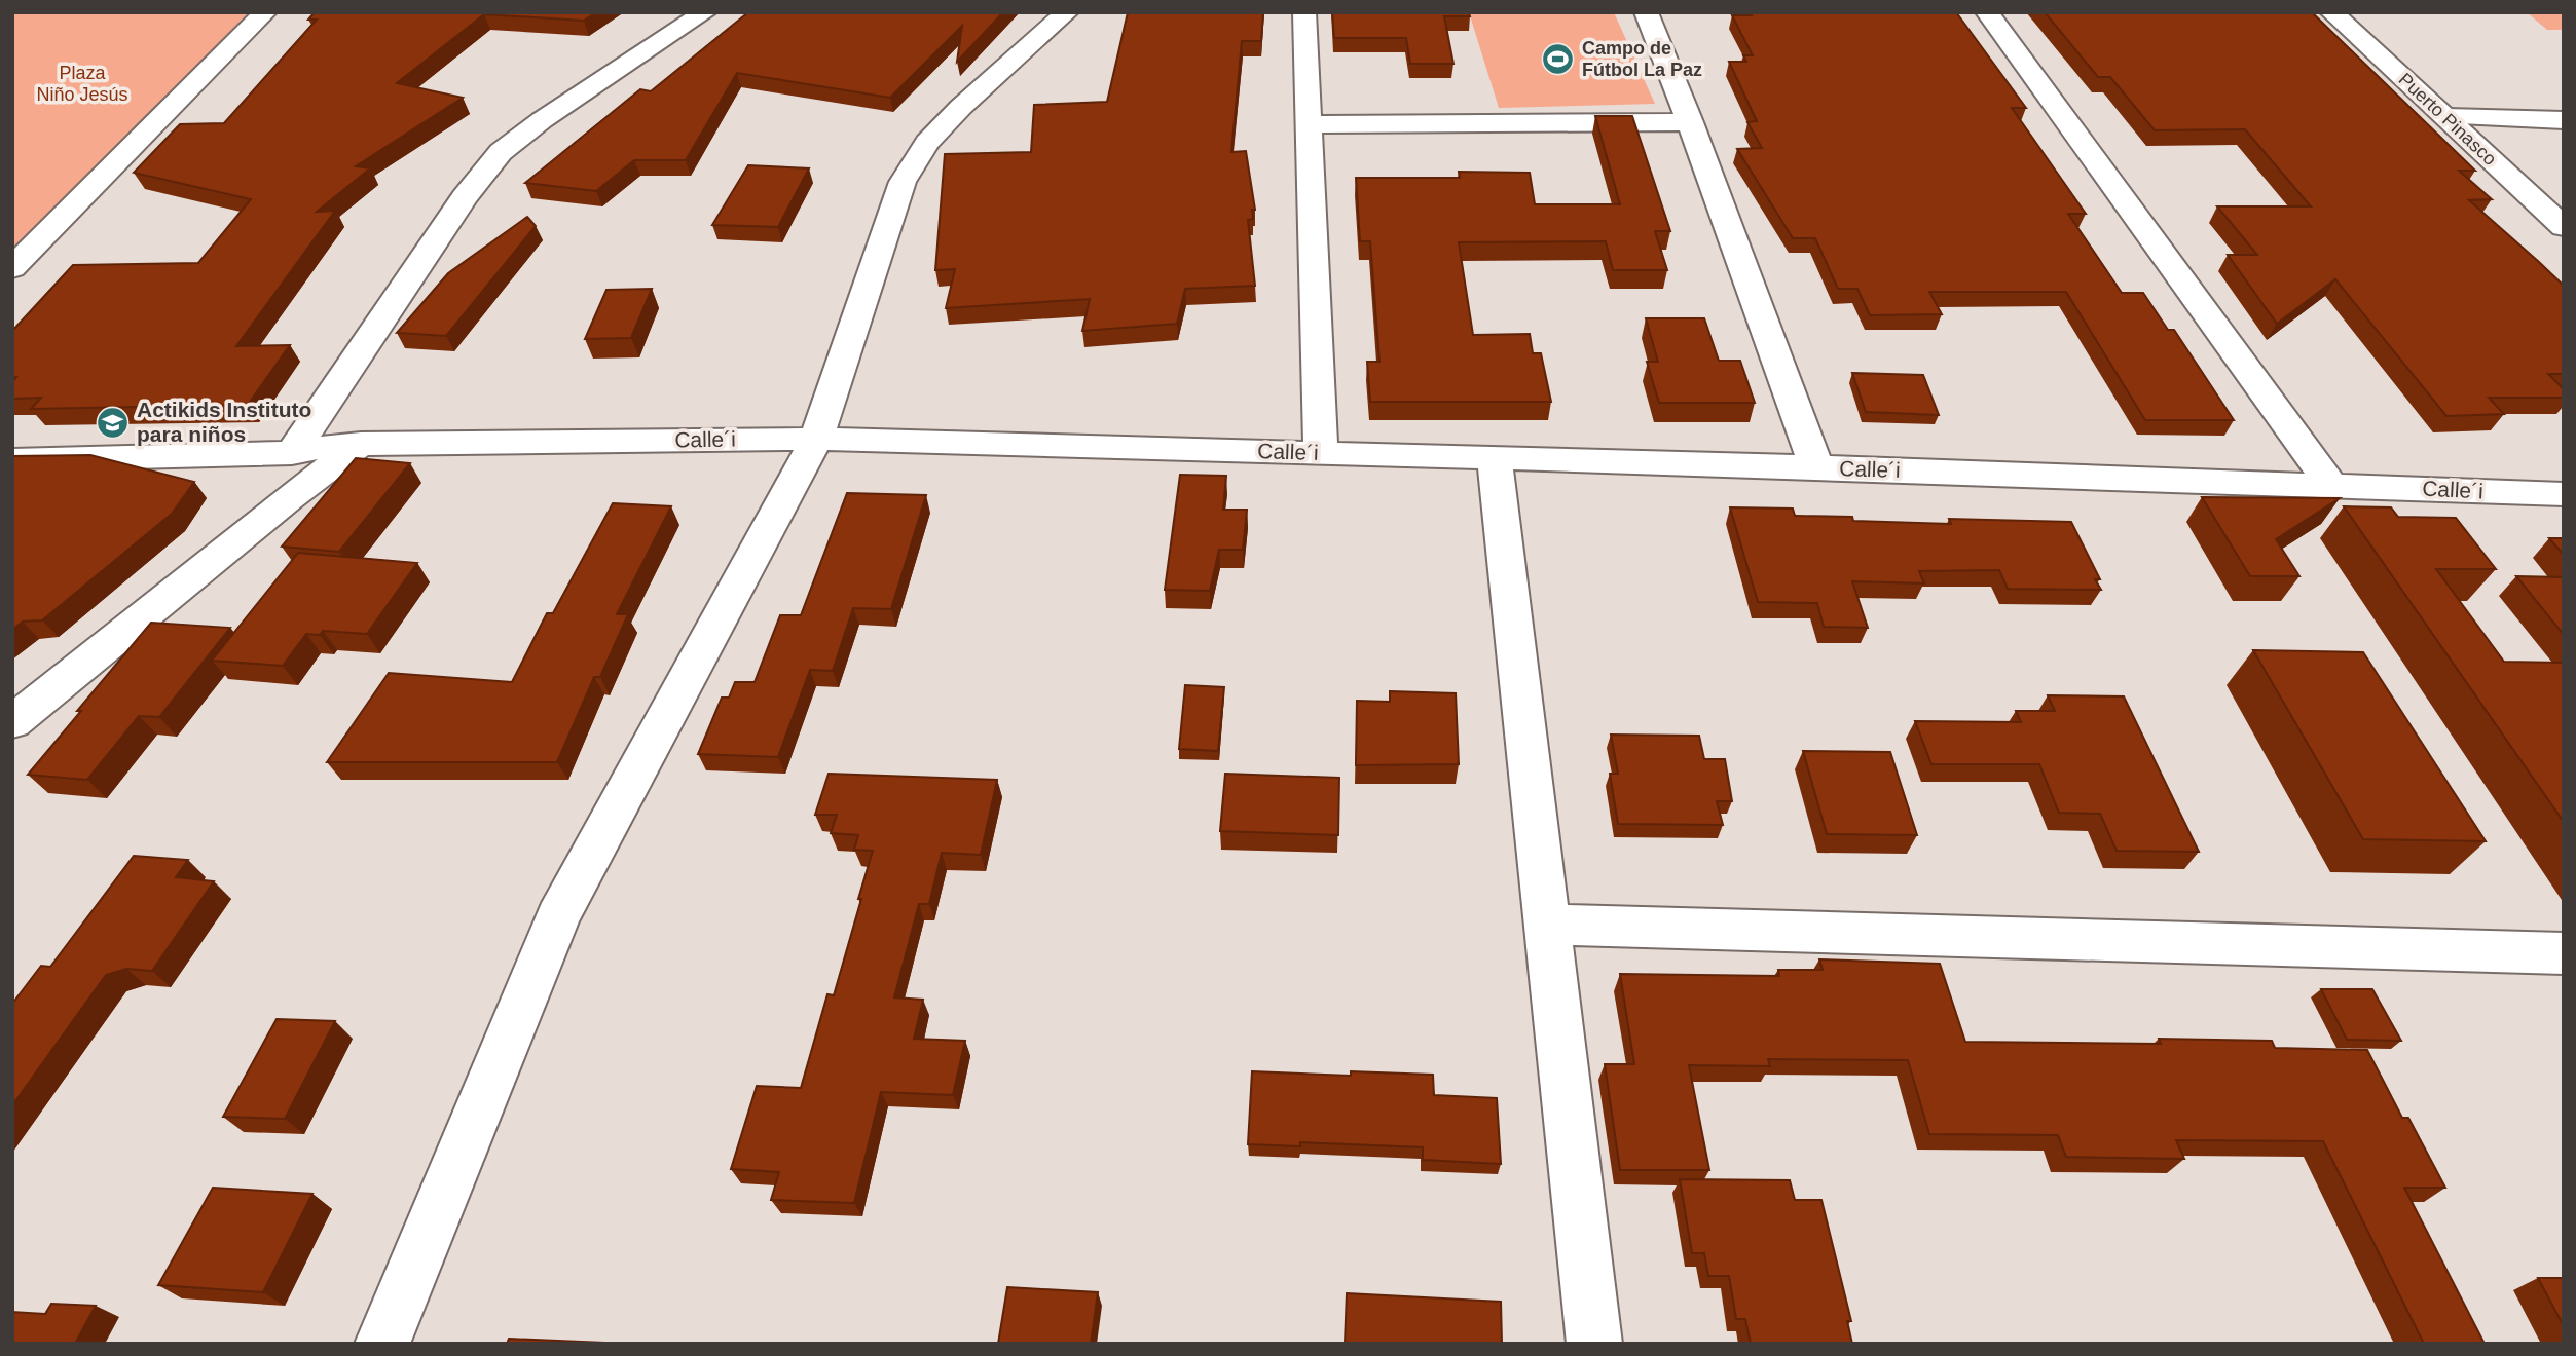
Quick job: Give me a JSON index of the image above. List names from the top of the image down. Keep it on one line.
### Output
{"streets":{"street":["Puerto Pinasco","Calle´i"]},"parks":["Plaza Niño Jesús"],"places":{"sports":["Campo de Fútbol La Paz"],"school or university":["Actikids Instituto para niños"]}}
